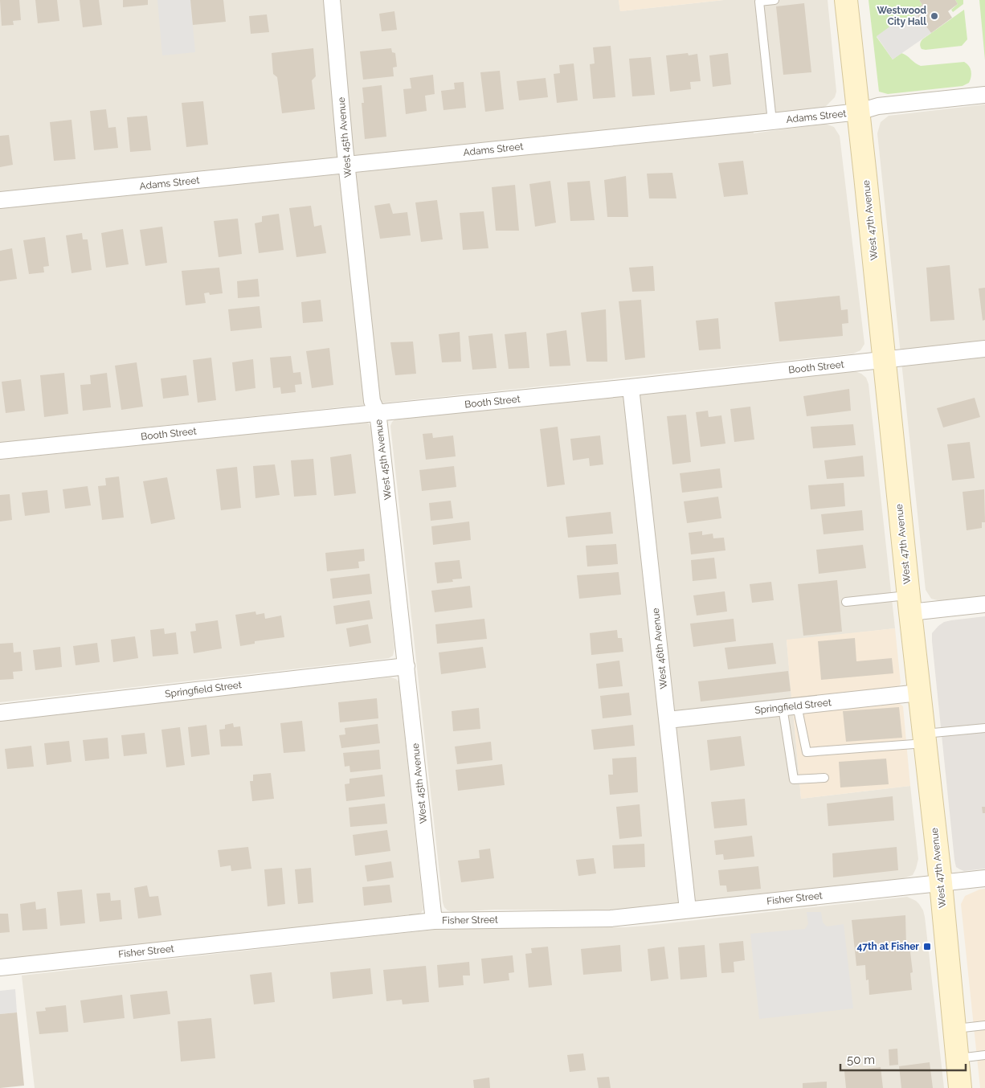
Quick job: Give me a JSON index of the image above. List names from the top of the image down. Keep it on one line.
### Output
{"streets":{"street":["Adams Street","West 45th Avenue","West 47th Avenue","Booth Street","West 46th Avenue","Springfield Street","Fisher Street"]},"crossings":[["Adams Street","West 45th Avenue"],["Adams Street","West 47th Avenue"],["West 45th Avenue","Booth Street"],["West 45th Avenue","Springfield Street"],["West 45th Avenue","Fisher Street"],["West 47th Avenue","Booth Street"],["West 47th Avenue","Springfield Street"],["West 47th Avenue","Fisher Street"],["Booth Street","West 46th Avenue"],["West 46th Avenue","Springfield Street"],["West 46th Avenue","Fisher Street"]],"places":{"other":["Westwood City Hall"],"transit":["47th at Fisher"]},"scale_bar":"50 m"}
